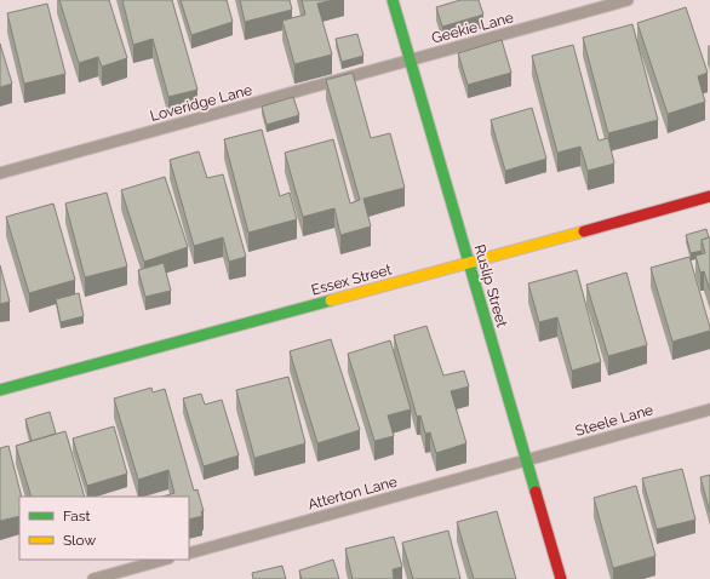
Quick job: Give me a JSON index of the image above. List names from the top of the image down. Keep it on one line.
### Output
{"streets":{"street":["Essex Street","Ruslip Street"],"lane":["Geekie Lane","Loveridge Lane","Steele Lane","Atterton Lane"]},"crossings":[["Geekie Lane","Loveridge Lane"],["Geekie Lane","Ruslip Street"],["Loveridge Lane","Ruslip Street"],["Essex Street","Ruslip Street"],["Ruslip Street","Steele Lane"],["Ruslip Street","Atterton Lane"],["Steele Lane","Atterton Lane"]],"legend":["Fast","Slow"]}
